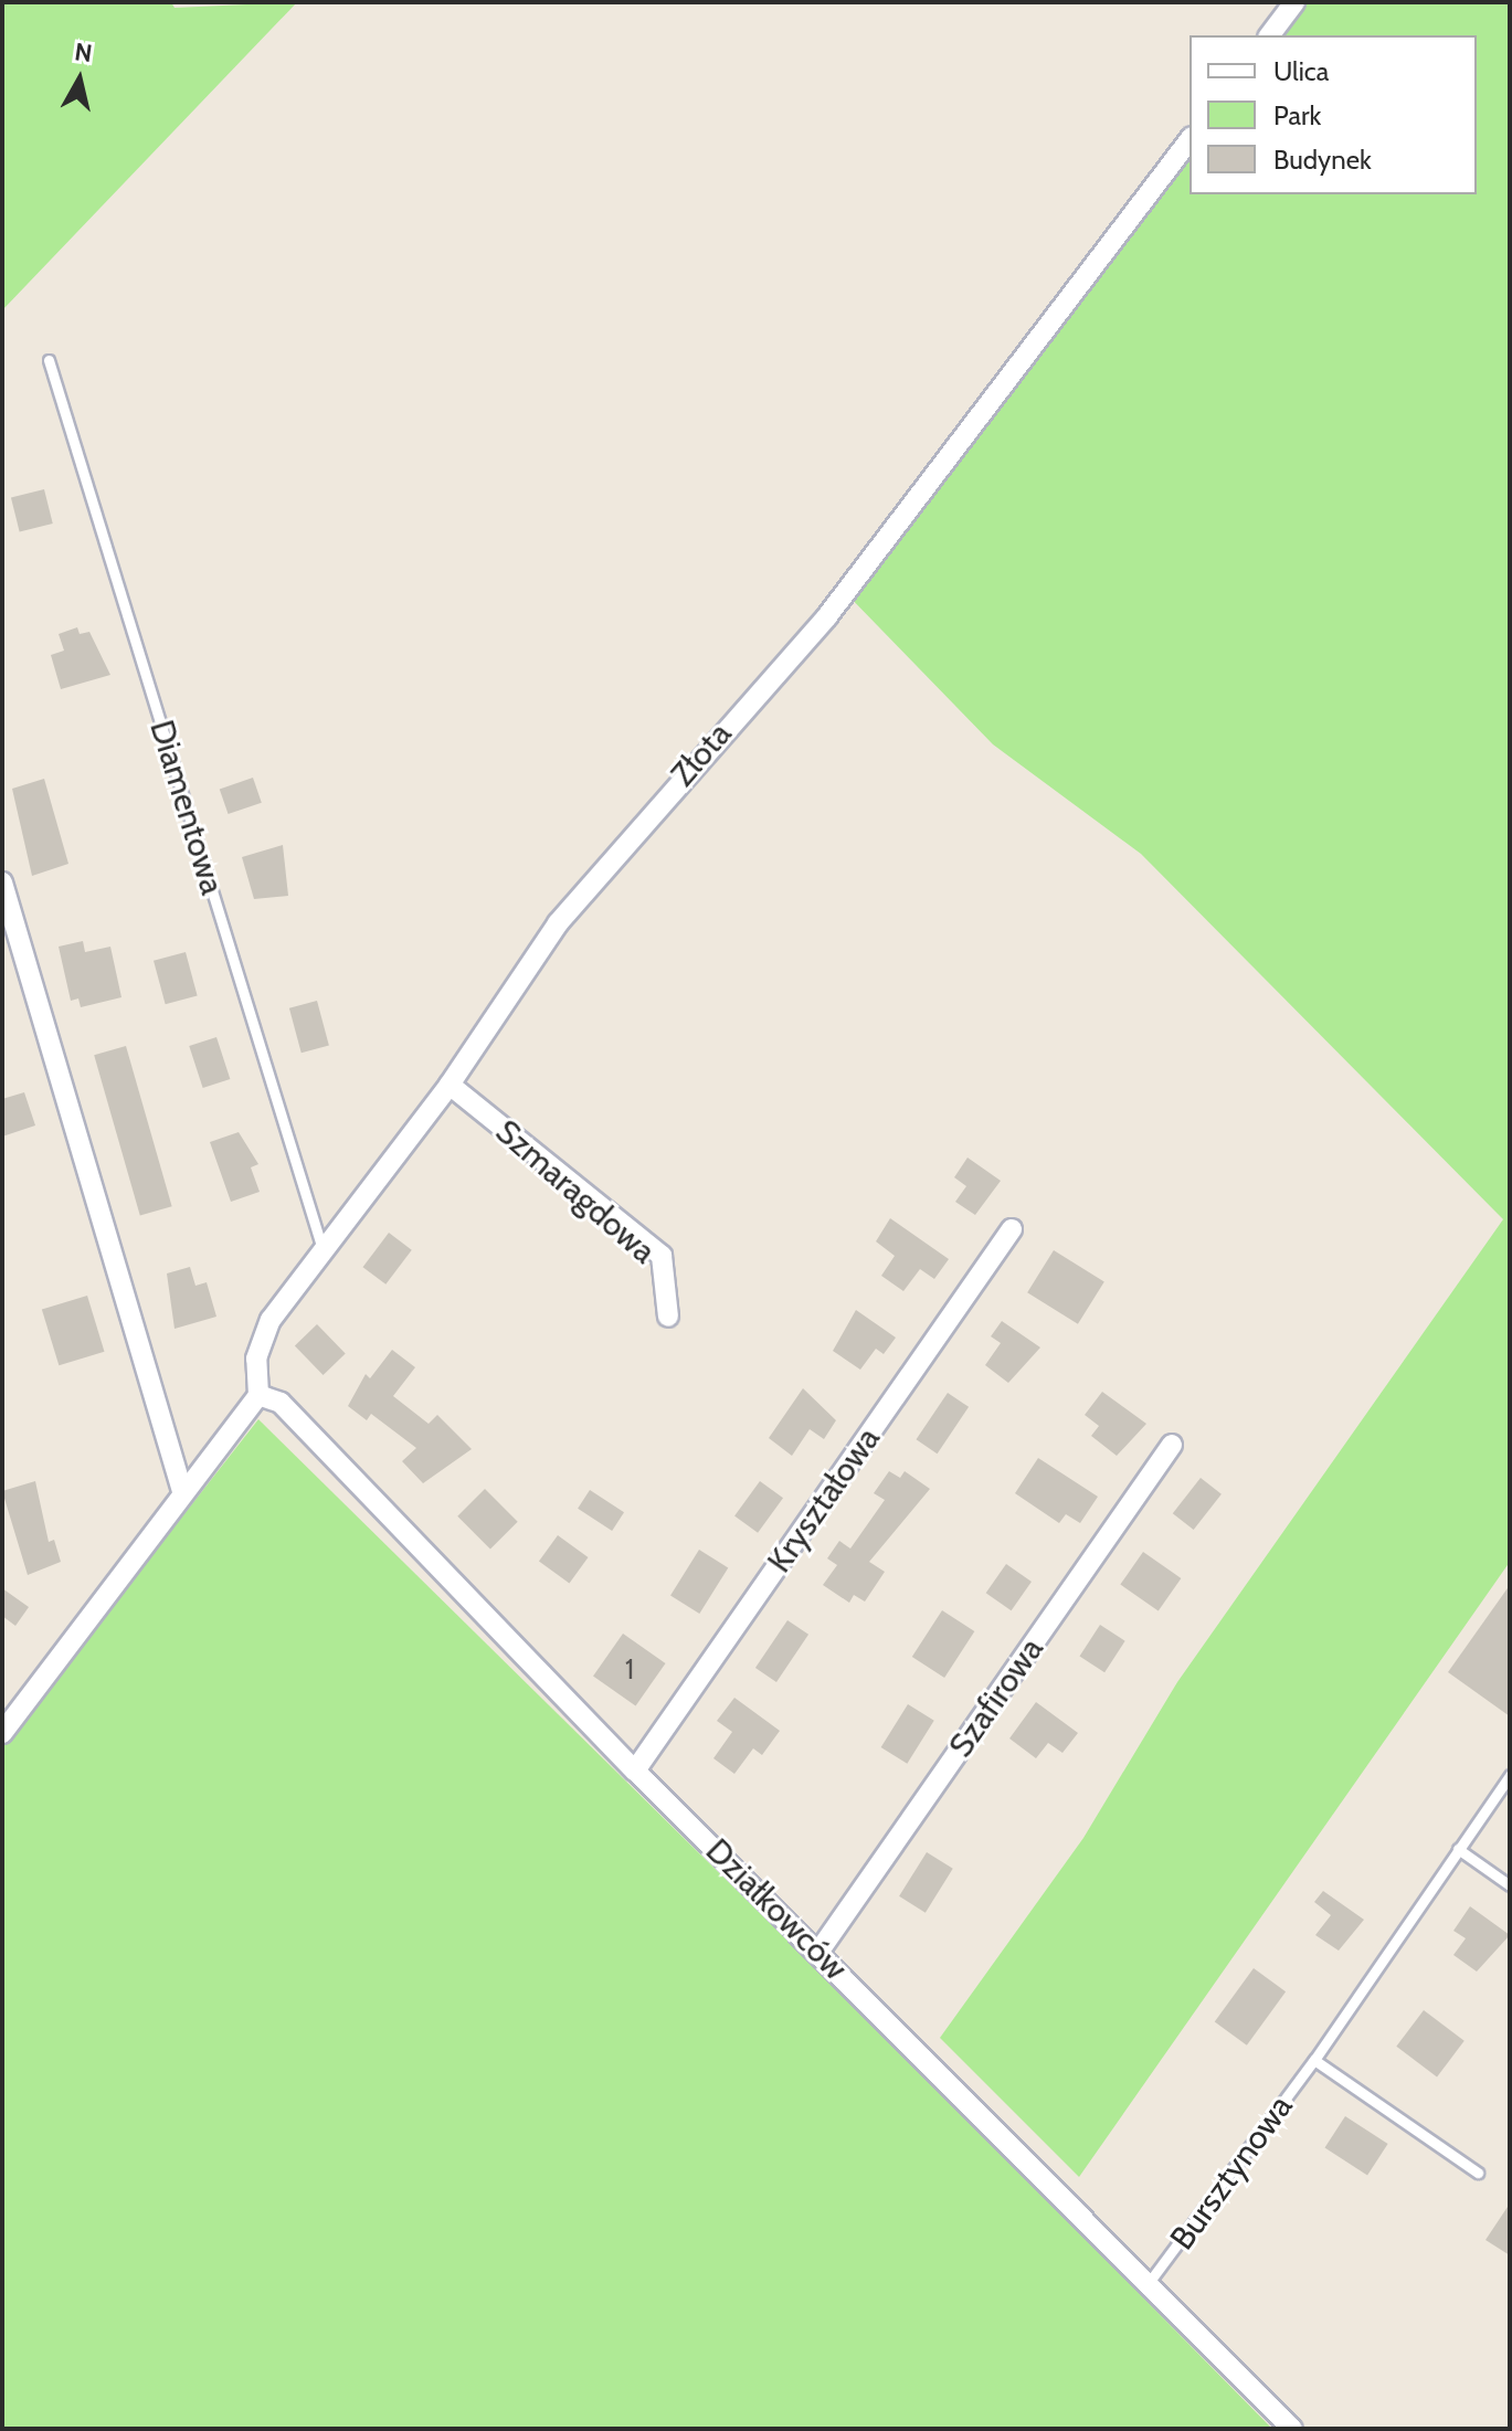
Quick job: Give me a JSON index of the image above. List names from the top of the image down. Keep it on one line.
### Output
{"streets":{"street":["Złota","Szmaragdowa","Kryształowa","Szafirowa","Działkowców"],"lane":["Diamentowa","Bursztynowa"]},"crossings":[["Złota","Diamentowa"],["Złota","Szmaragdowa"],["Złota","Działkowców"],["Kryształowa","Działkowców"],["Szafirowa","Działkowców"],["Działkowców","Bursztynowa"]],"house_numbers":["1"],"legend":["Ulica","Park","Budynek"],"north":"top"}
